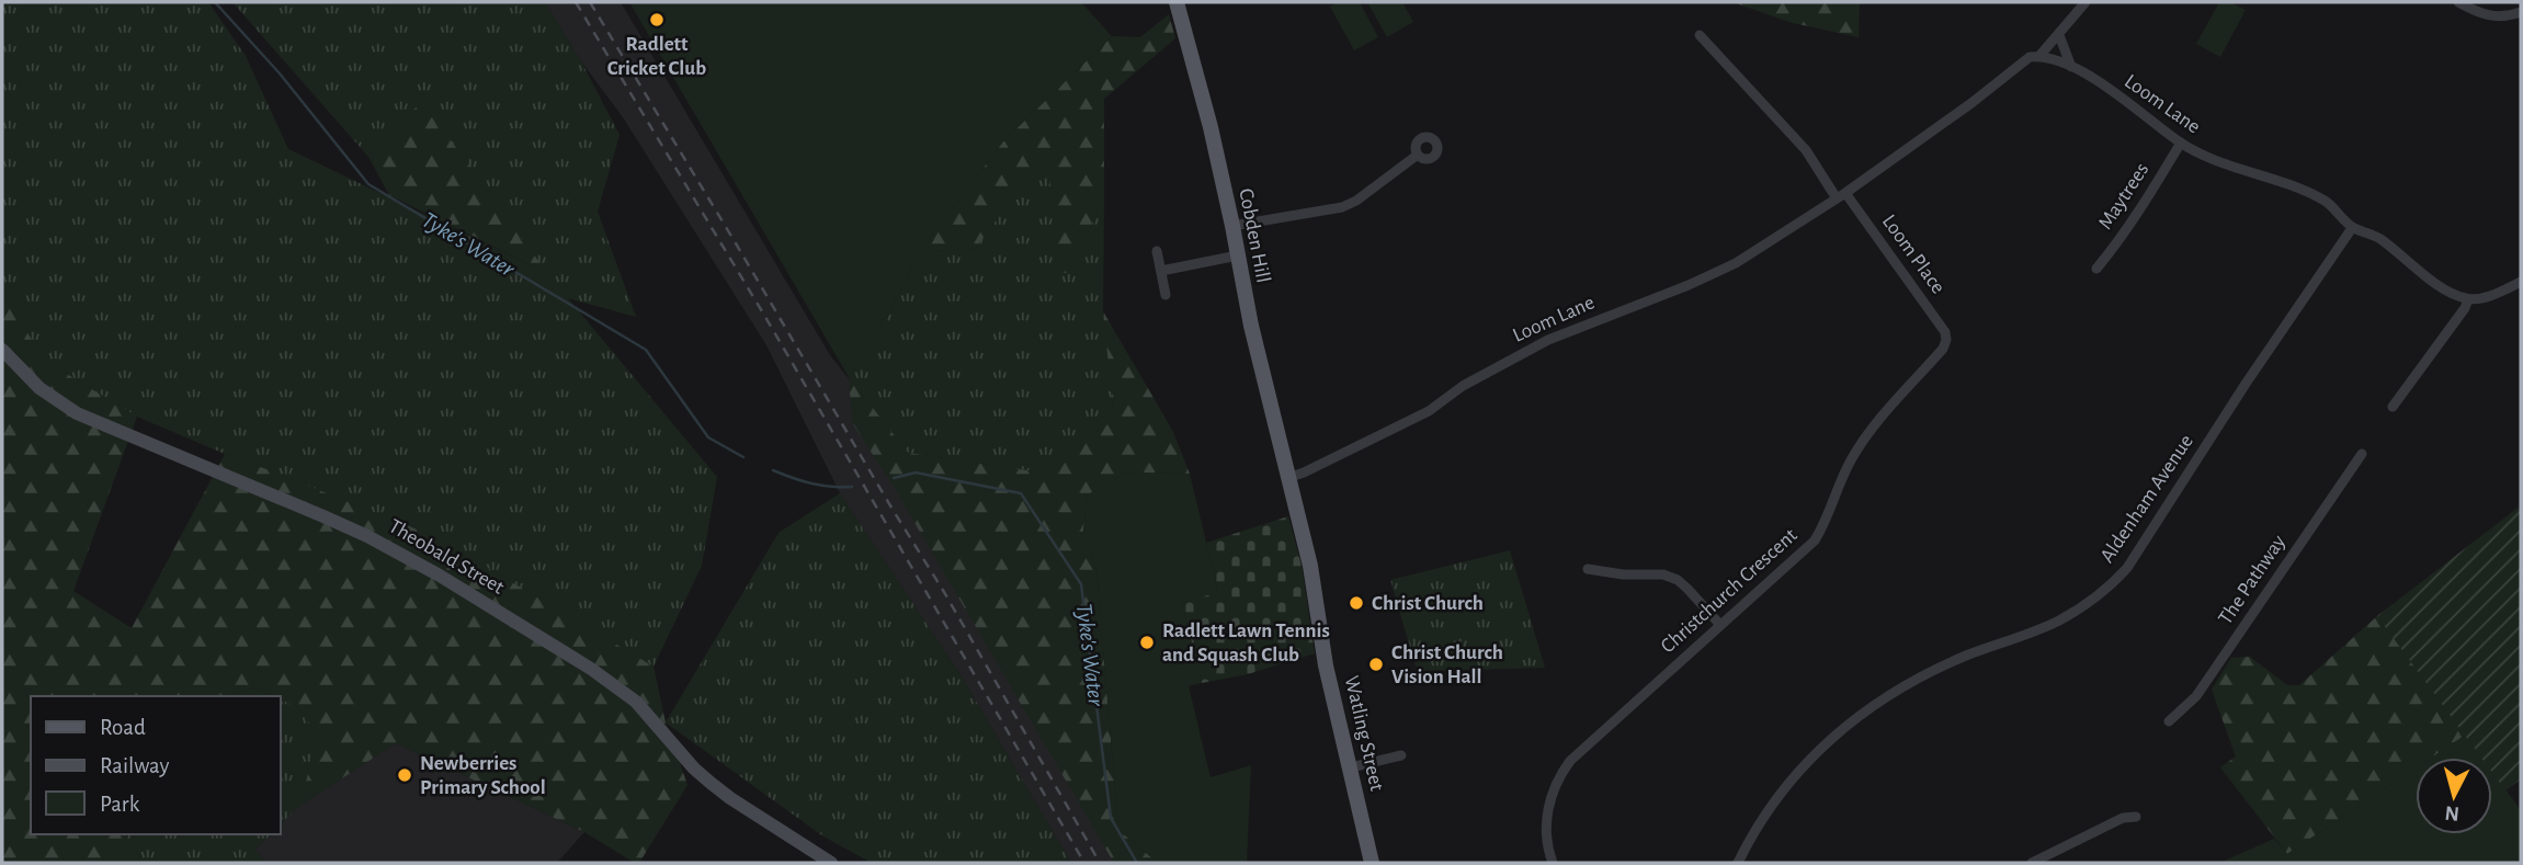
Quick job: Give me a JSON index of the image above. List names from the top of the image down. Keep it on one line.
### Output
{"streets":{"main road":["Cobden Hill","Watling Street"],"street":["Loom Lane","Maytrees","Loom Place","Aldenham Avenue","Theobald Street","The Pathway","Christchurch Crescent"]},"crossings":[["Loom Lane","Maytrees"],["Loom Lane","Cobden Hill"],["Loom Lane","Loom Place"],["Loom Lane","Aldenham Avenue"],["Loom Lane","Watling Street"],["Cobden Hill","Watling Street"],["Loom Place","Christchurch Crescent"]],"water":["Tyke's Water"],"places":["Radlett Cricket Club","Christ Church","Radlett Lawn Tennis and Squash Club","Christ Church Vision Hall","Newberries Primary School"],"legend":["Road","Railway","Park"],"north":"bottom"}
